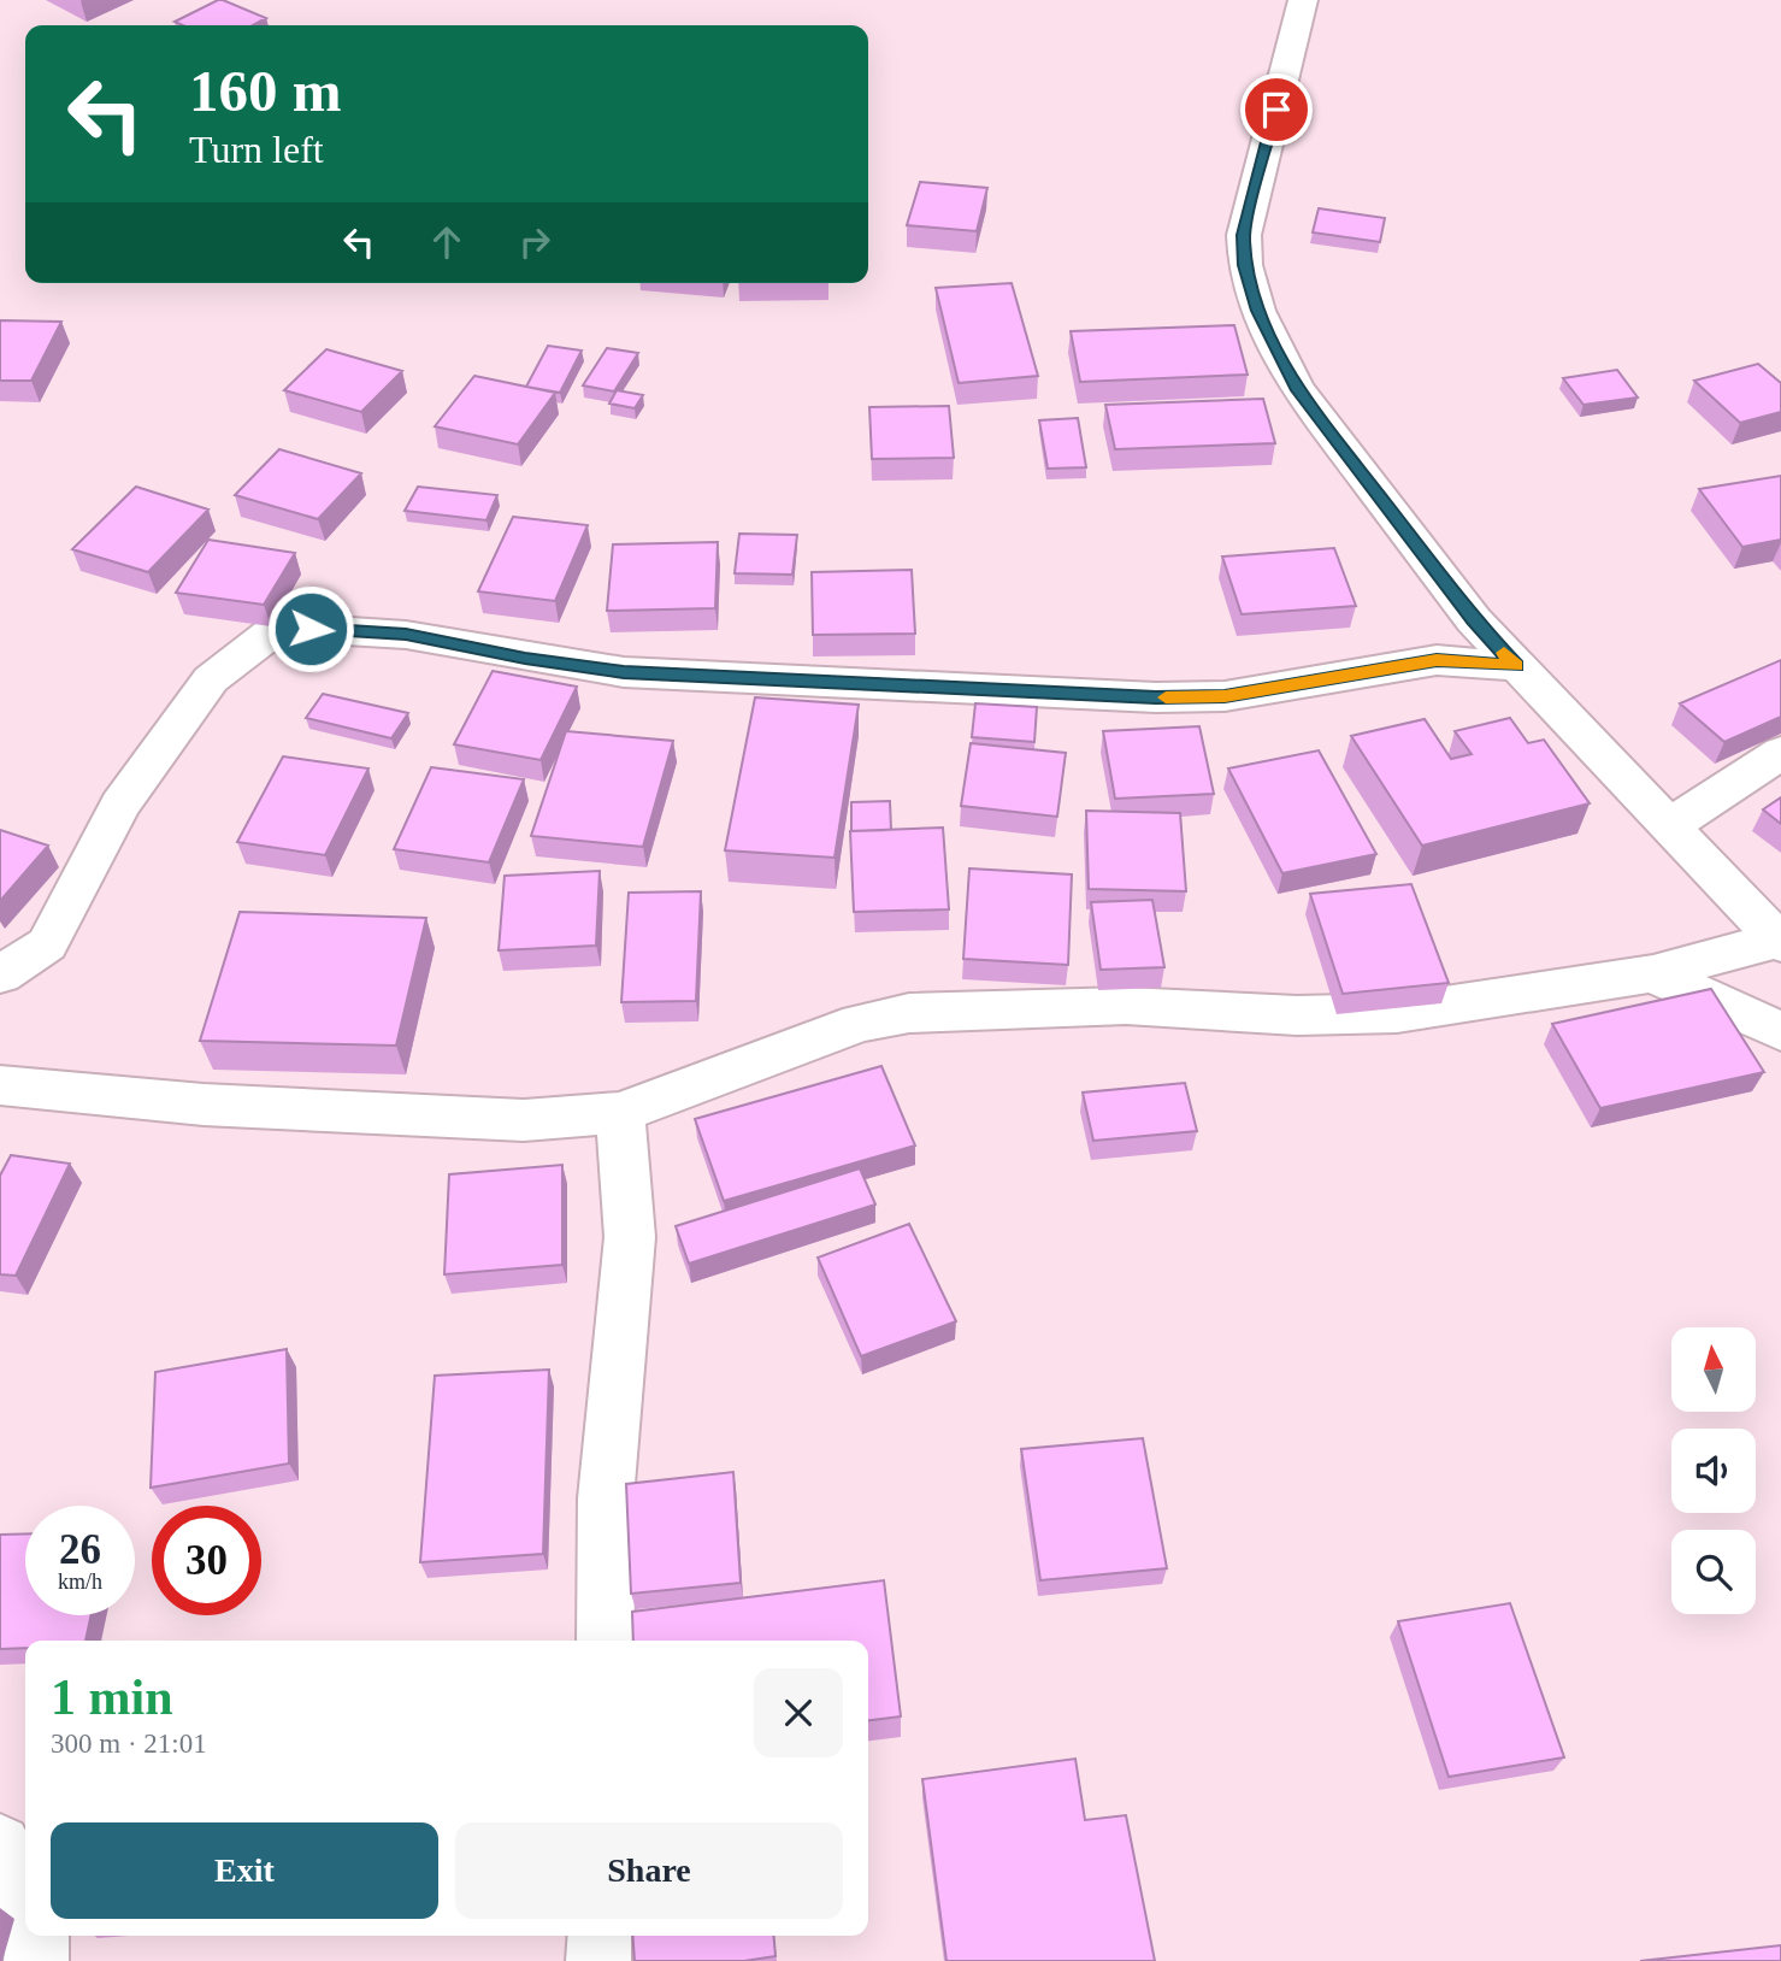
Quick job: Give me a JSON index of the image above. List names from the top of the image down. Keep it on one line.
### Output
{"north":"top","page":{"turn":["160 m","Turn left"],"speed":"26 km/h","limit":"30","heading":["1 min","300 m · 21:01"],"buttons":["Exit","Share"]}}
